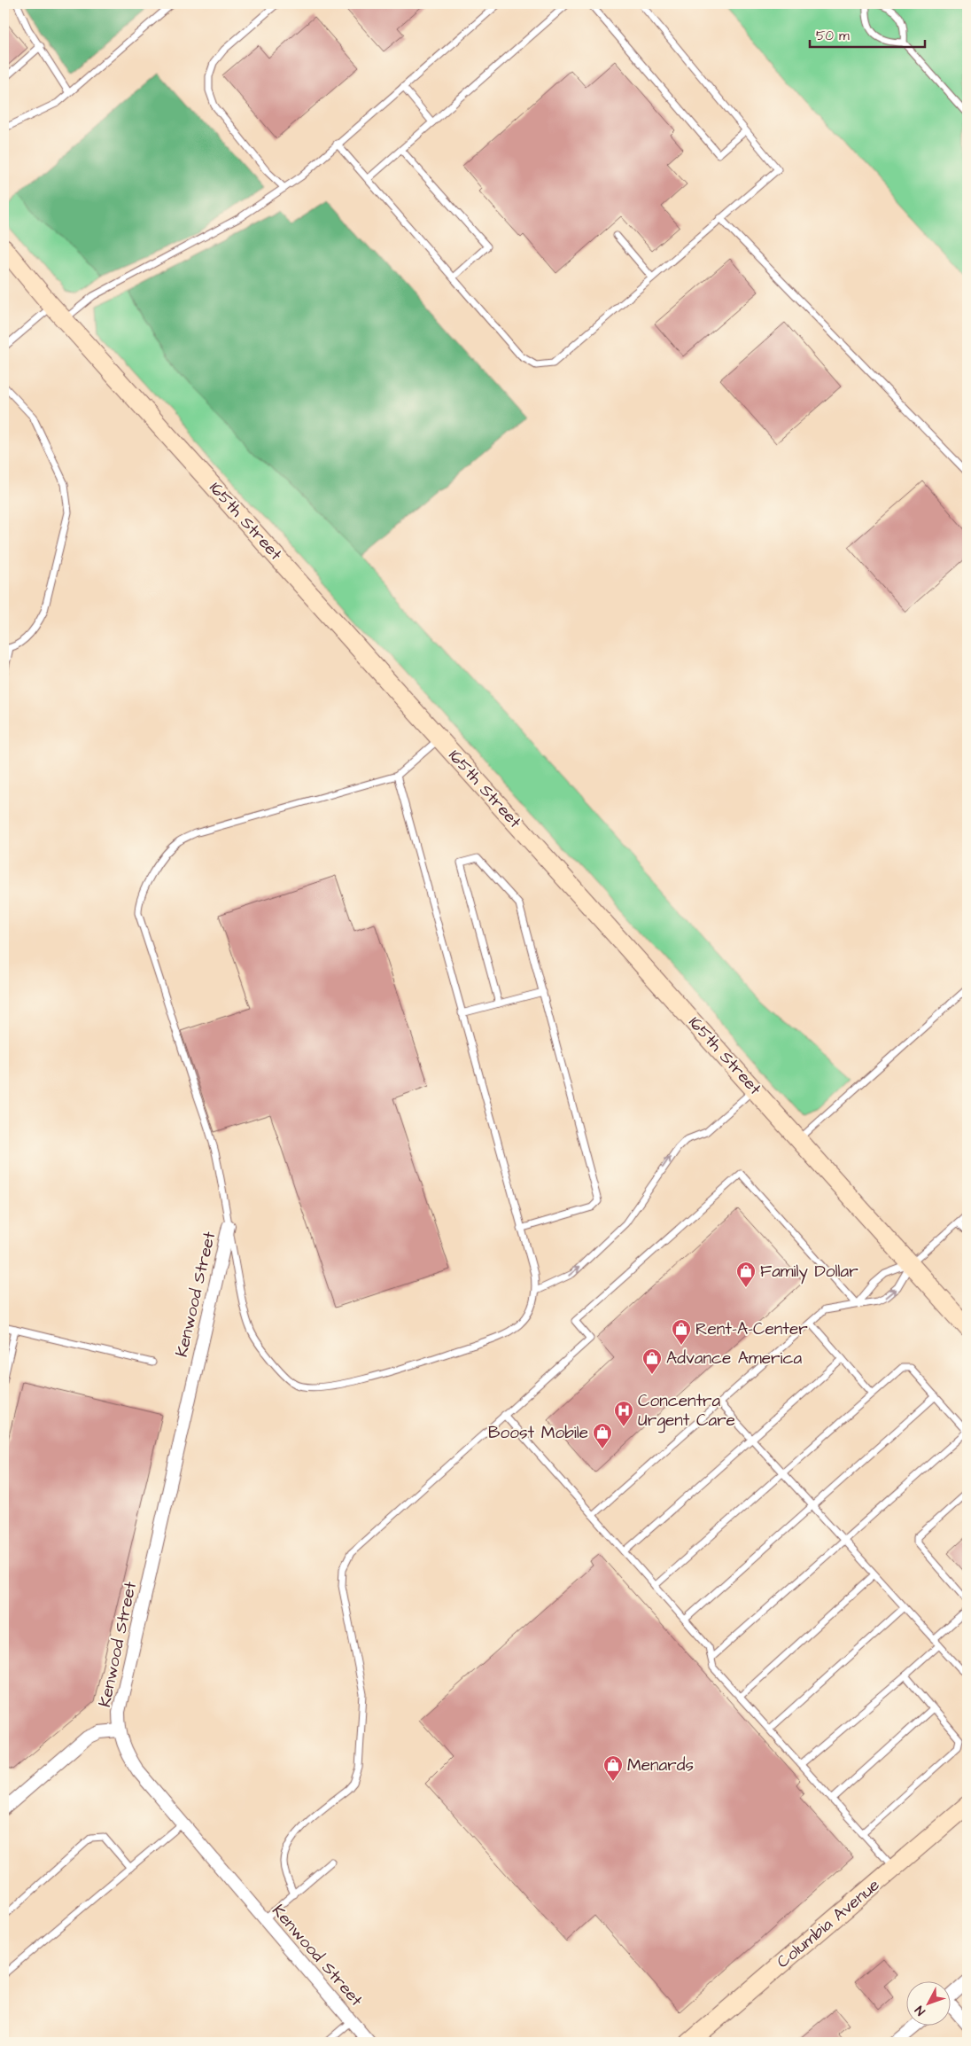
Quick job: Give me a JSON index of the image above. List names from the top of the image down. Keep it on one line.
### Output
{"streets":{"main road":["165th Street","Columbia Avenue"],"street":["Kenwood Street"]},"places":{"shop":["Family Dollar","Rent-A-Center","Advance America","Boost Mobile","Menards"],"hospital":["Concentra Urgent Care"]},"scale_bar":"50 m","north":"bottom left"}
